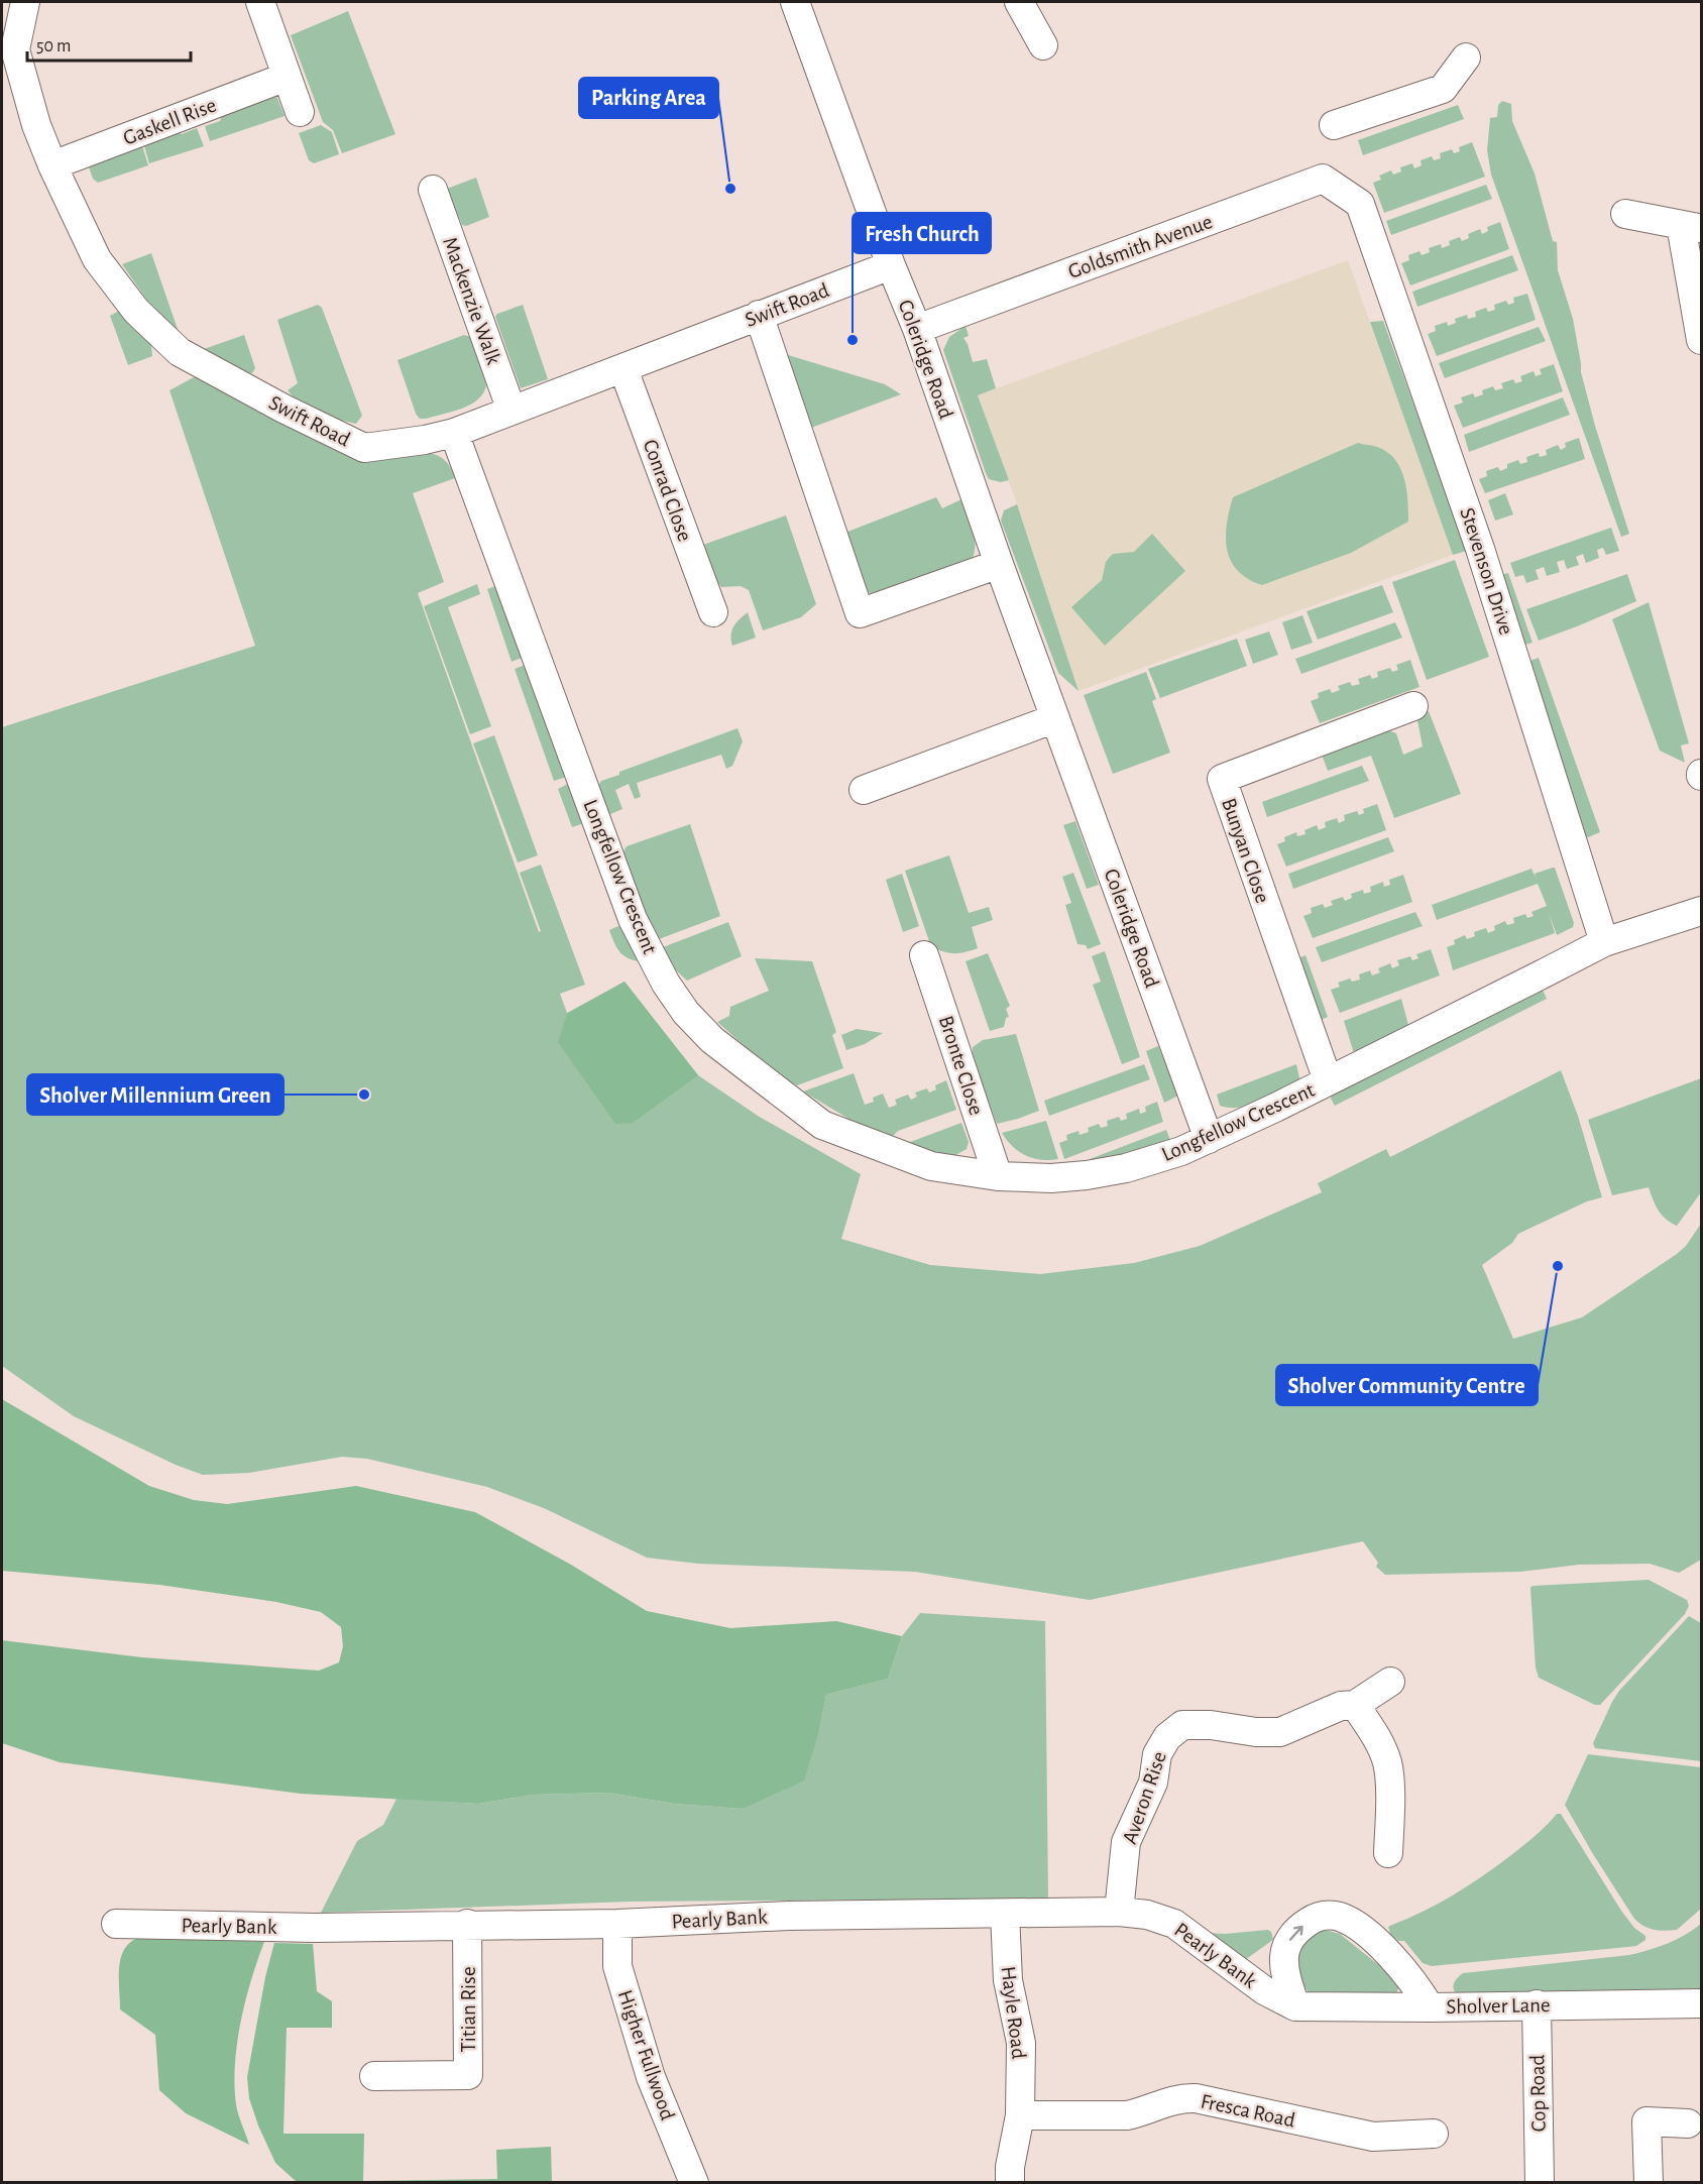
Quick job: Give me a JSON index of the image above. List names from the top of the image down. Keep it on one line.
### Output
{"streets":{"street":["Gaskell Rise","Goldsmith Avenue","Mackenzie Walk","Swift Road","Coleridge Road","Conrad Close","Stevenson Drive","Bunyan Close","Longfellow Crescent","Bronte Close","Averon Rise","Pearly Bank","Sholver Lane","Titian Rise","Hayle Road","Higher Fullwood","Cop Road","Fresca Road"]},"crossings":[["Gaskell Rise","Swift Road"],["Goldsmith Avenue","Coleridge Road"],["Goldsmith Avenue","Stevenson Drive"],["Mackenzie Walk","Swift Road"],["Swift Road","Coleridge Road"],["Swift Road","Conrad Close"],["Swift Road","Longfellow Crescent"],["Coleridge Road","Longfellow Crescent"],["Stevenson Drive","Longfellow Crescent"],["Bunyan Close","Longfellow Crescent"],["Longfellow Crescent","Bronte Close"],["Averon Rise","Pearly Bank"],["Pearly Bank","Sholver Lane"],["Pearly Bank","Titian Rise"],["Pearly Bank","Hayle Road"],["Pearly Bank","Higher Fullwood"],["Sholver Lane","Cop Road"],["Hayle Road","Fresca Road"]],"places":["Parking Area","Fresh Church","Sholver Millennium Green","Sholver Community Centre"],"scale_bar":"50 m"}
